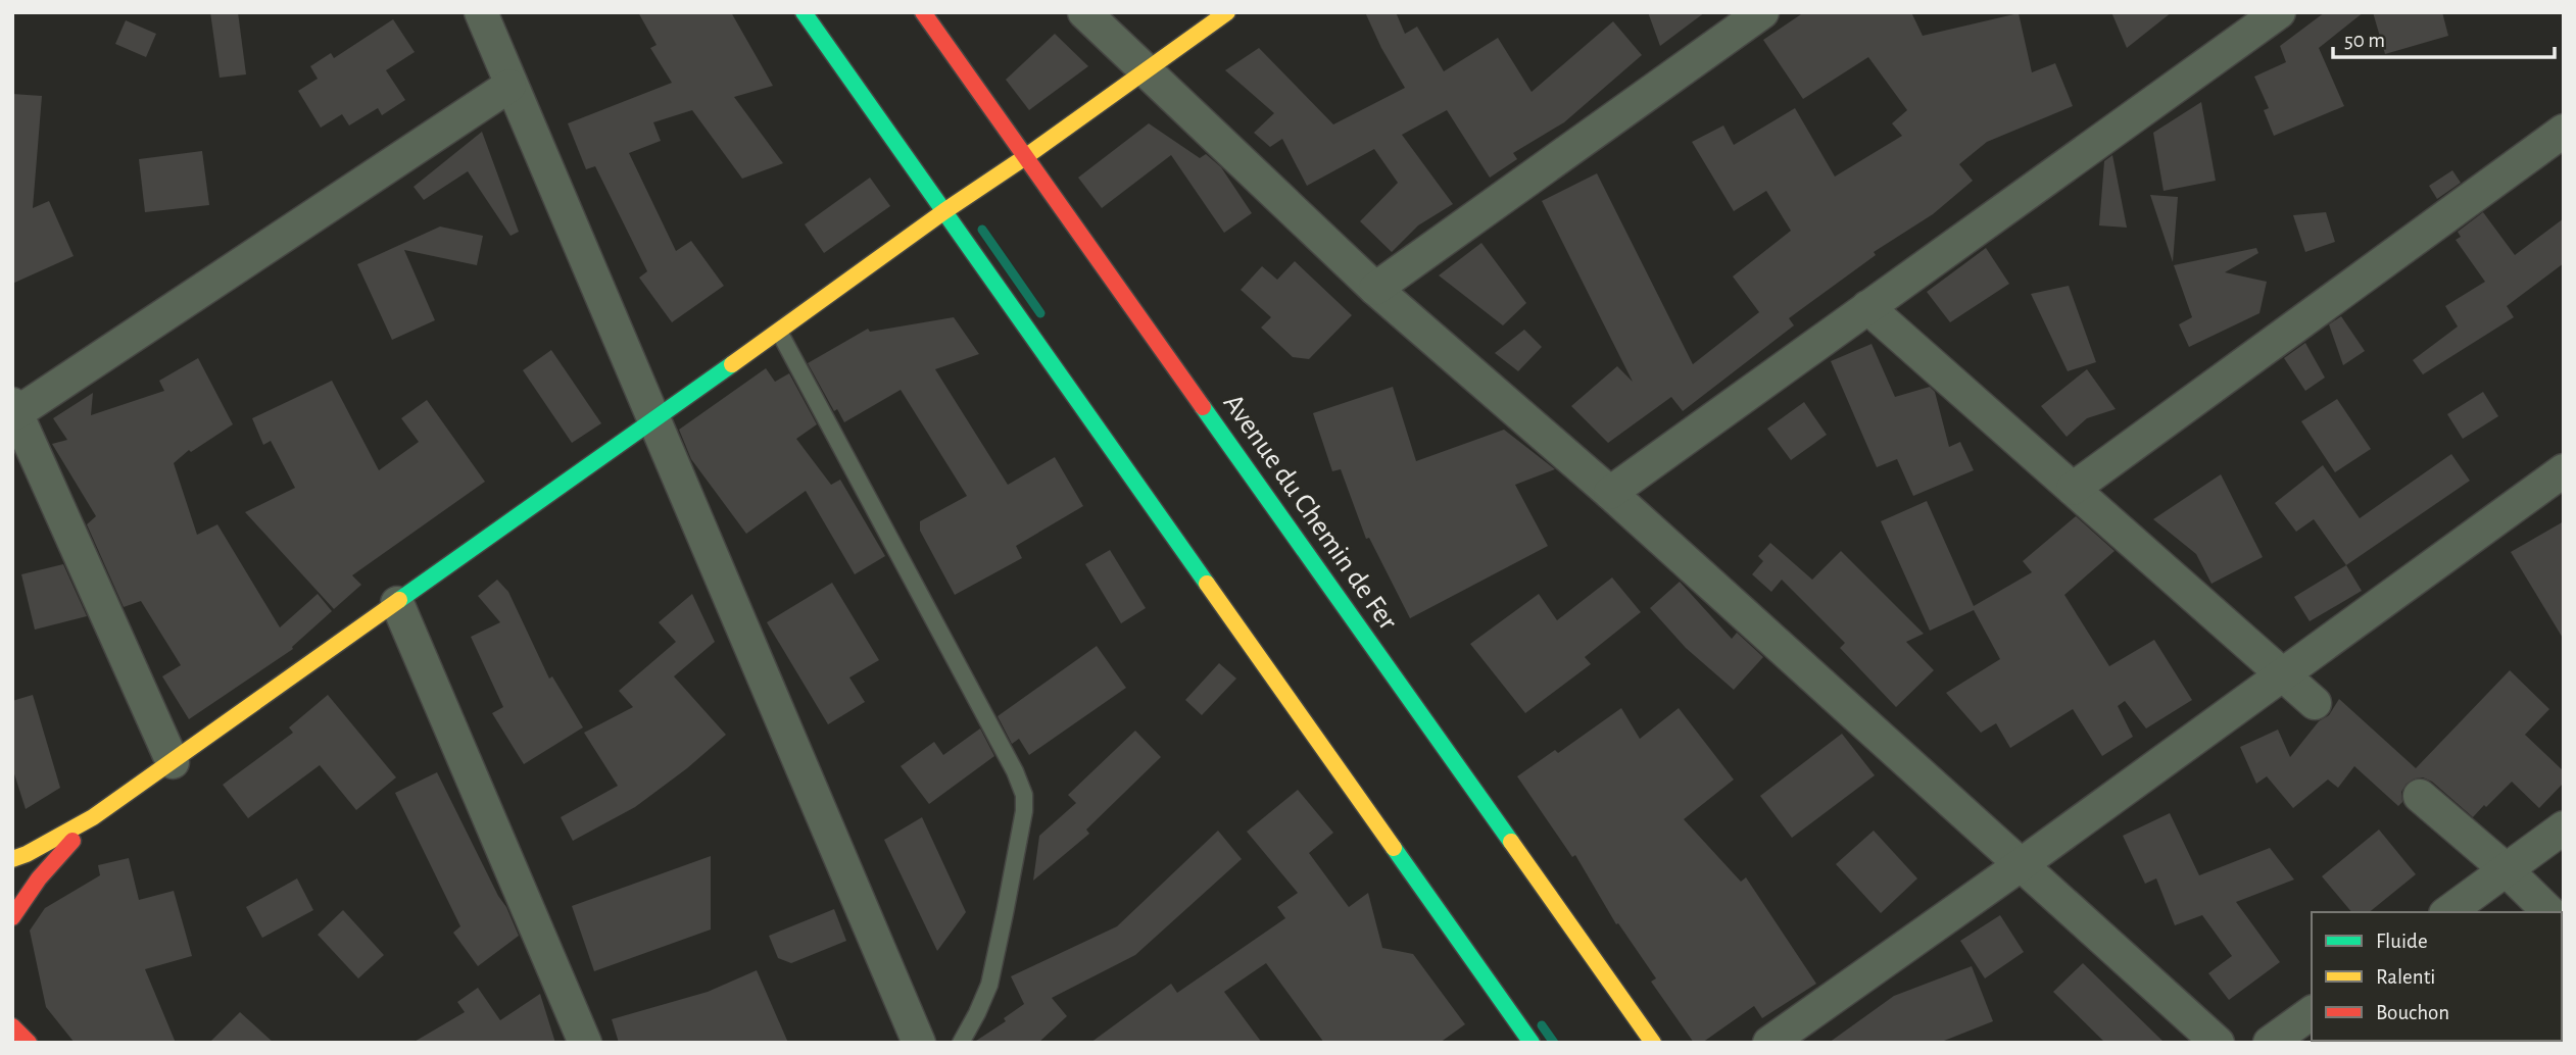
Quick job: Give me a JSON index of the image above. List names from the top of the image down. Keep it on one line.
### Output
{"streets":{"main road":["Avenue du Chemin de Fer"]},"legend":["Fluide","Ralenti","Bouchon"],"scale_bar":"50 m"}
